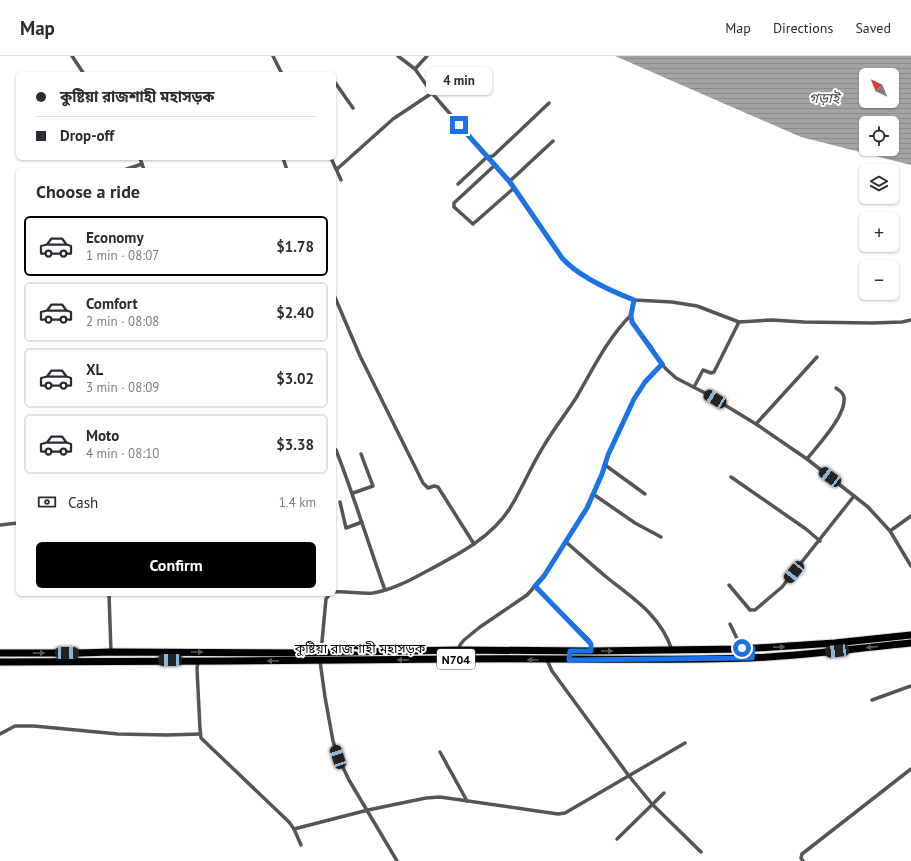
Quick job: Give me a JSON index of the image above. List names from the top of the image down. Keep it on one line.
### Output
{"streets":{"highway":["কুষ্টিয়া রাজশাহী মহাসড়ক","N704"]},"water":["গড়াই"],"north":"top left","page":{"header":"Map","nav":["Map","Directions","Saved"],"bubble":"4 min","map_buttons":["+","−"],"banner":["কুষ্টিয়া রাজশাহী মহাসড়ক","Drop-off"],"heading":"Choose a ride","list":[{"name":"Economy","note":"1 min · 08:07","value":"$1.78"},{"name":"Comfort","note":"2 min · 08:08","value":"$2.40"},{"name":"XL","note":"3 min · 08:09","value":"$3.02"},{"name":"Moto","note":"4 min · 08:10","value":"$3.38"}],"pay":["Cash","1.4 km"],"buttons":"Confirm"}}
